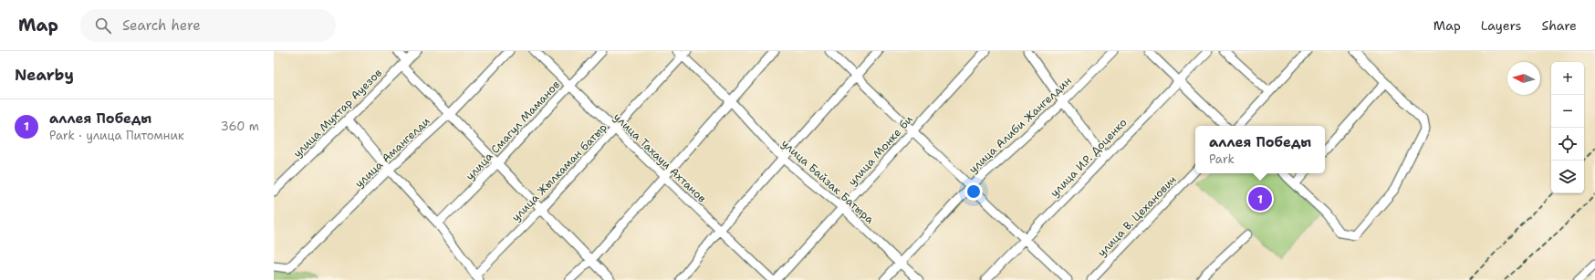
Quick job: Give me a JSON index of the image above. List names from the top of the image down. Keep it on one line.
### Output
{"streets":{"street":["улица Мухтар Ауезов","улица Алиби Жангелдин","улица Смагул Маманов","улица Монке би","улица Амангелди","улица Тахауи Ахтанов","улица И.Р. Доценко","улица Жылкаман батыр","улица Байзак Батыра","улица В. Цеханович"]},"crossings":[["улица Алиби Жангелдин","улица Байзак Батыра"],["улица Смагул Маманов","улица Тахауи Ахтанов"],["улица Монке би","улица Байзак Батыра"],["улица Тахауи Ахтанов","улица Жылкаман батыр"],["улица Жылкаман батыр","улица Байзак Батыра"]],"north":"left","page":{"header":"Map","search":"Search here","nav":["Map","Layers","Share"],"heading":"Nearby","map_buttons":["+","−"],"list":[{"mark":"1","name":"аллея Победы","note":"Park · улица Питомник","value":"360 m"}],"popup":["аллея Победы","Park"],"pins":"1"}}
